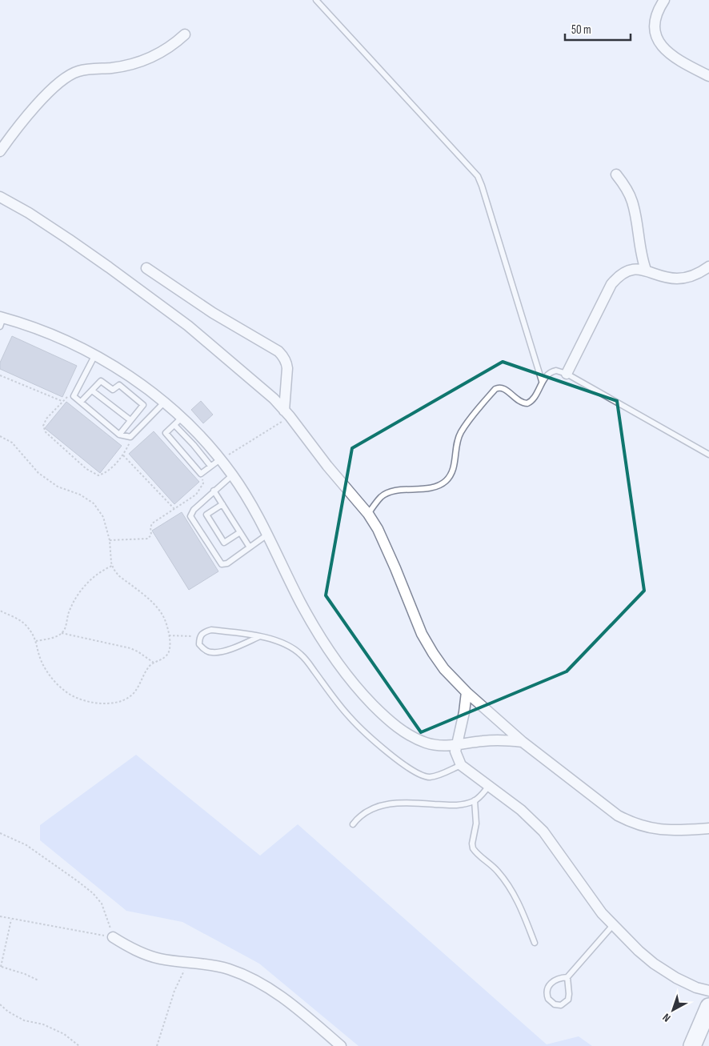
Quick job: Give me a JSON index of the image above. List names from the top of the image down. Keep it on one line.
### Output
{"scale_bar":"50 m","north":"bottom left"}
